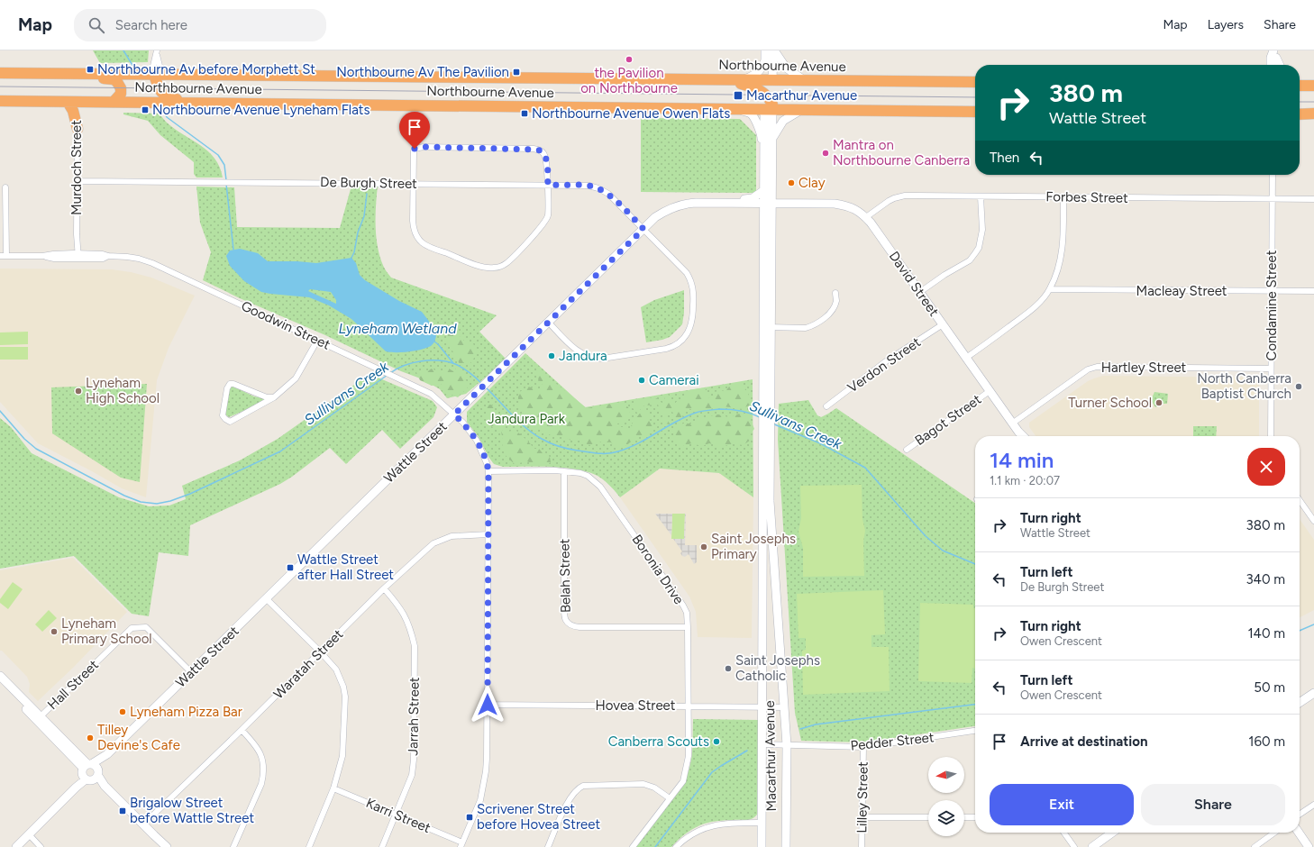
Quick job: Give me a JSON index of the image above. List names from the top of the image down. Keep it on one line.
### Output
{"streets":{"highway":["Northbourne Avenue","Macarthur Avenue"],"street":["Murdoch Street","De Burgh Street","Forbes Street","David Street","Macleay Street","Condamine Street","Goodwin Street","Verdon Street","Hartley Street","Bagot Street","Wattle Street","Boronia Drive","Belah Street","Waratah Street","Hall Street","Hovea Street","Jarrah Street","Pedder Street","Lilley Street","Karri Street"]},"crossings":[["Northbourne Avenue","Macarthur Avenue"],["Murdoch Street","De Burgh Street"],["Murdoch Street","Goodwin Street"],["De Burgh Street","Wattle Street"],["Forbes Street","David Street"],["Forbes Street","Condamine Street"],["David Street","Verdon Street"],["David Street","Hartley Street"],["David Street","Bagot Street"],["David Street","Wattle Street"],["David Street","Macarthur Avenue"],["Macleay Street","Condamine Street"],["Condamine Street","Hartley Street"],["Goodwin Street","Wattle Street"],["Goodwin Street","Boronia Drive"],["Goodwin Street","Waratah Street"],["Goodwin Street","Hovea Street"],["Goodwin Street","Karri Street"],["Wattle Street","Hall Street"],["Wattle Street","Macarthur Avenue"],["Boronia Drive","Belah Street"],["Boronia Drive","Hovea Street"],["Waratah Street","Jarrah Street"],["Hovea Street","Macarthur Avenue"],["Jarrah Street","Karri Street"],["Pedder Street","Macarthur Avenue"],["Pedder Street","Lilley Street"]],"water":["Lyneham Wetland","Sullivans Creek"],"parks":["Jandura Park"],"places":{"other":["the Pavilion on Northbourne","Mantra on Northbourne Canberra","Clay","Jandura","Camerai","North Canberra Baptist Church","Lyneham High School","Turner School","Saint Josephs Primary","Lyneham Primary School","Saint Josephs Catholic","Lyneham Pizza Bar","Tilley Devine's Cafe","Canberra Scouts"],"transit":["Northbourne Av before Morphett St","Northbourne Av The Pavilion","Macarthur Avenue","Northbourne Avenue Lyneham Flats","Northbourne Avenue Owen Flats","Wattle Street after Hall Street","Brigalow Street before Wattle Street","Scrivener Street before Hovea Street"]},"north":"left","page":{"header":"Map","search":"Search here","nav":["Map","Layers","Share"],"turn":["380 m","Wattle Street"],"then":"Then","heading":["14 min","1.1 km · 20:07"],"list":[{"name":"Turn right","note":"Wattle Street","value":"380 m"},{"name":"Turn left","note":"De Burgh Street","value":"340 m"},{"name":"Turn right","note":"Owen Crescent","value":"140 m"},{"name":"Turn left","note":"Owen Crescent","value":"50 m"},{"name":"Arrive at destination","value":"160 m"}],"buttons":["Exit","Share"]}}
